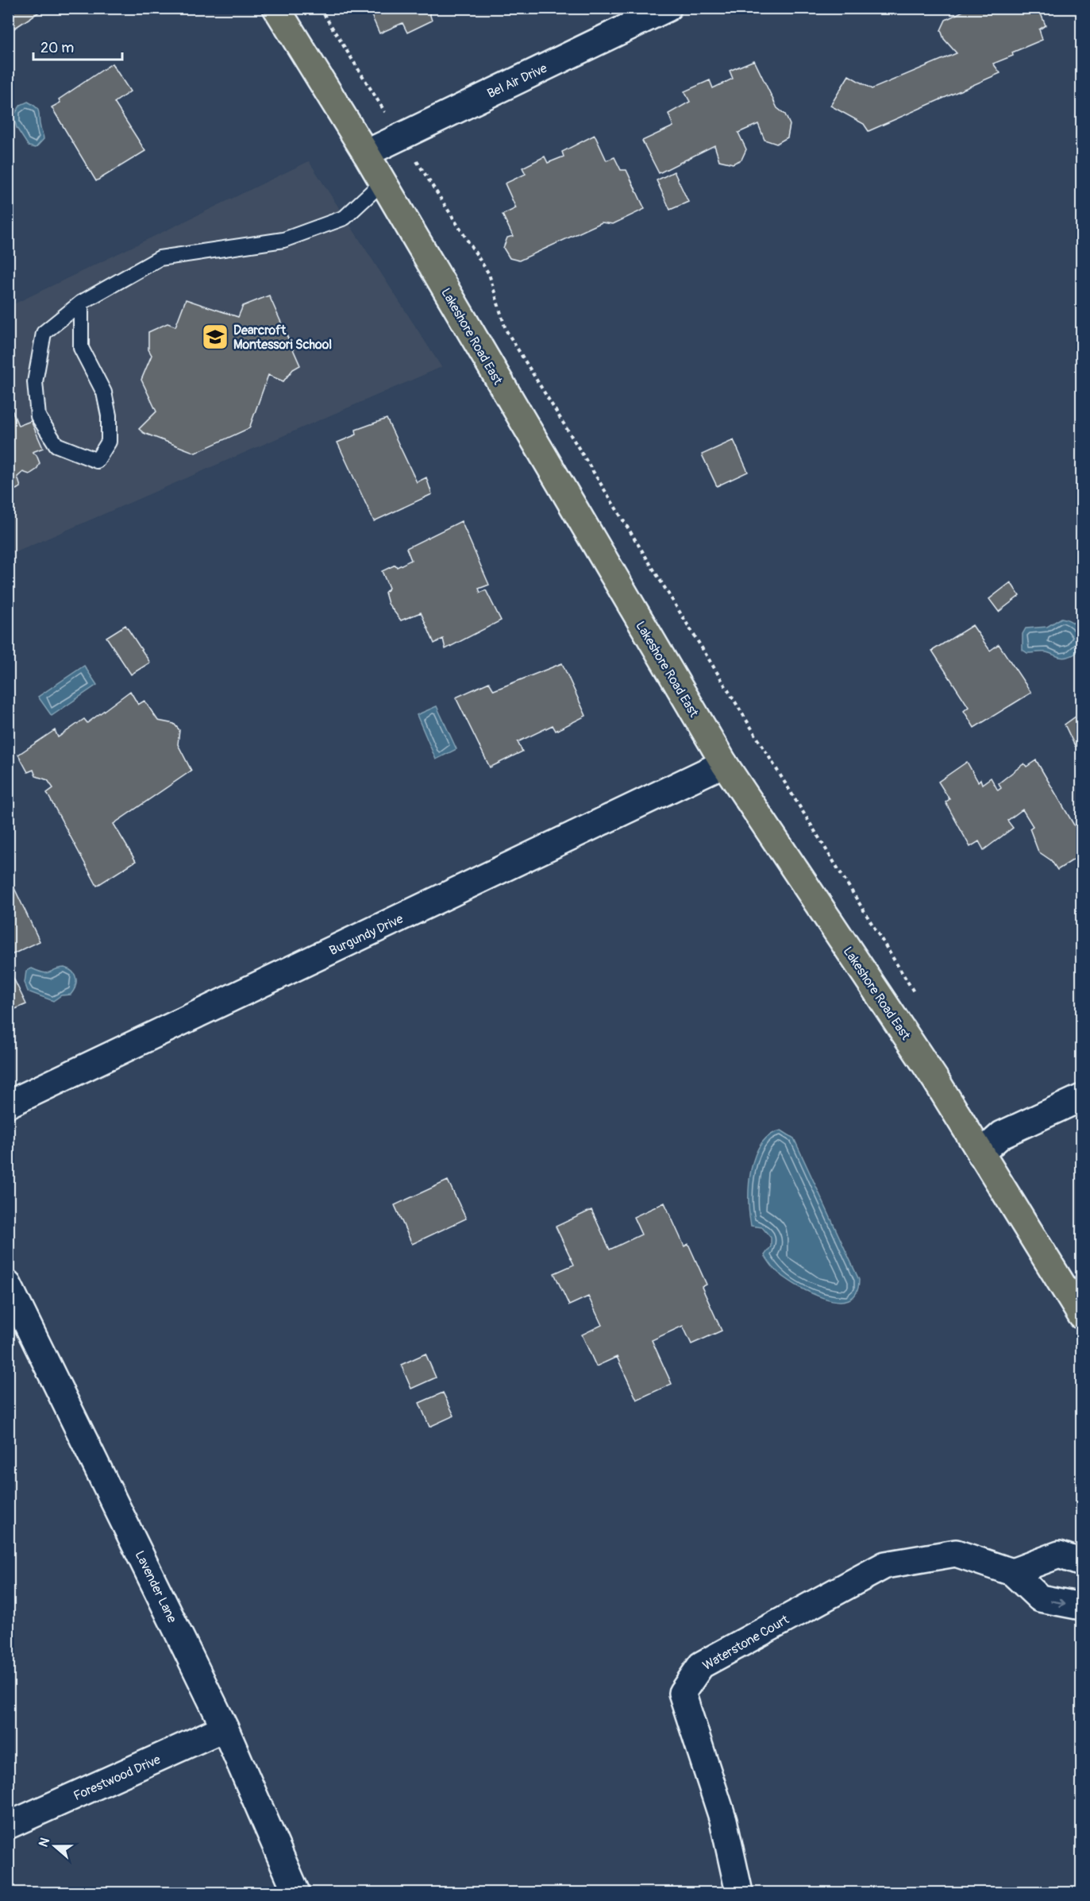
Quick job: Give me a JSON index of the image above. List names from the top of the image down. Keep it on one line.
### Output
{"streets":{"main road":["Lakeshore Road East"],"street":["Bel Air Drive","Burgundy Drive","Lavender Lane","Waterstone Court","Forestwood Drive"]},"crossings":[["Bel Air Drive","Lakeshore Road East"],["Lakeshore Road East","Burgundy Drive"],["Lavender Lane","Forestwood Drive"]],"places":{"school or university":["Dearcroft Montessori School"]},"scale_bar":"20 m","north":"left"}
